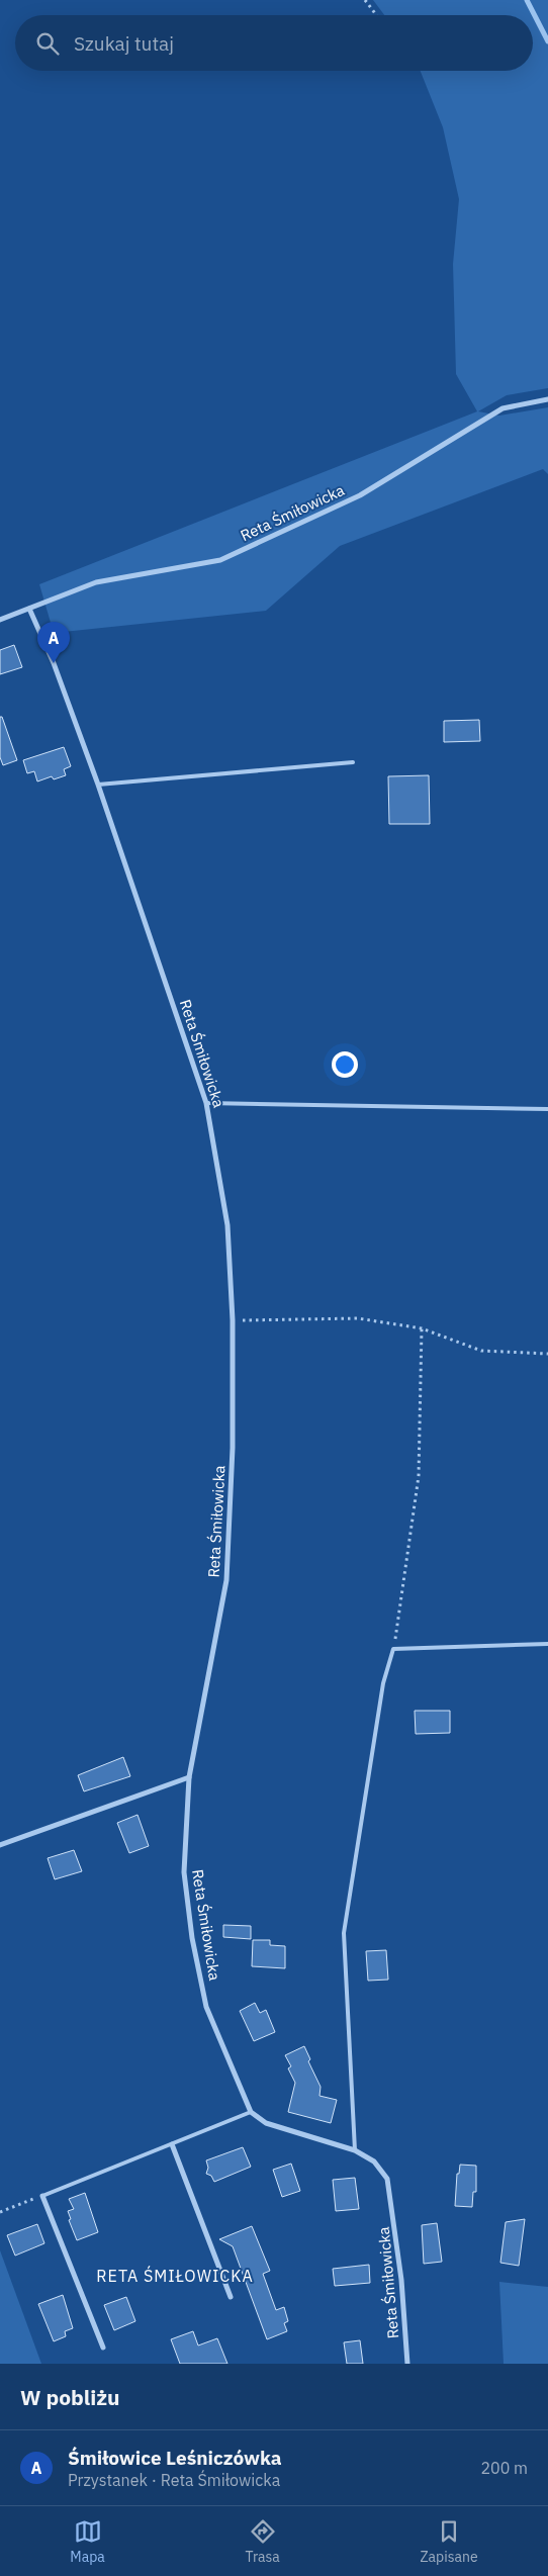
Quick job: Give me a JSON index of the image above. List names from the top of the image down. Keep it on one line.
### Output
{"streets":{"street":["Reta Śmiłowicka"]},"districts":["RETA ŚMIŁOWICKA"],"page":{"search":"Szukaj tutaj","pins":"A","heading":"W pobliżu","list":[{"mark":"A","name":"Śmiłowice Leśniczówka","note":"Przystanek · Reta Śmiłowicka","value":"200 m"}],"nav":["Mapa","Trasa","Zapisane"]}}
